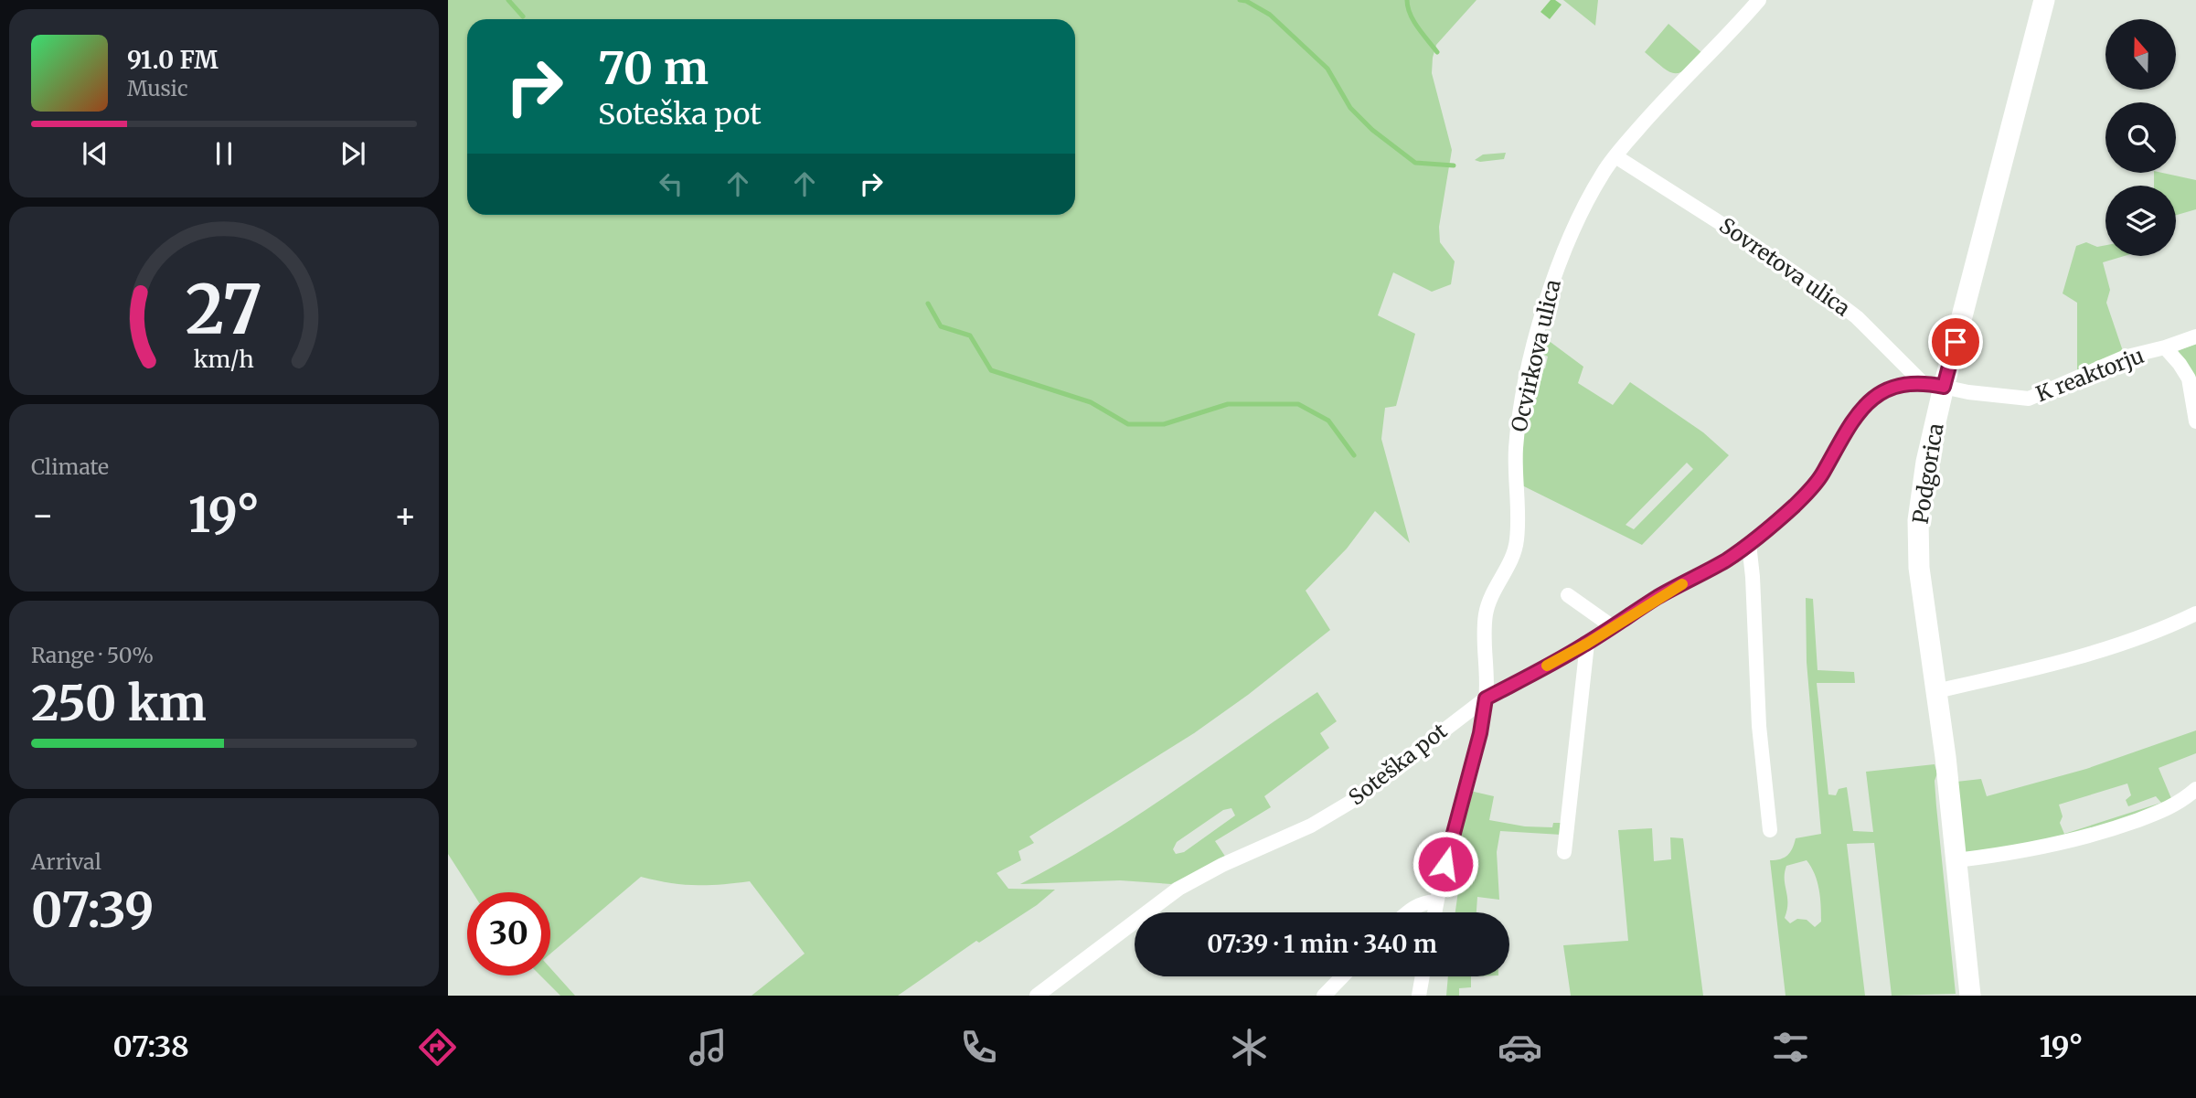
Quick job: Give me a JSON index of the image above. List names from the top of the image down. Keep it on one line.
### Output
{"streets":{"main road":["Podgorica"],"street":["Sovretova ulica","Ocvirkova ulica","K reaktorju","Soteška pot"]},"crossings":[["Sovretova ulica","Ocvirkova ulica"],["Sovretova ulica","Soteška pot"],["Ocvirkova ulica","Soteška pot"],["K reaktorju","Podgorica"]],"north":"top","page":{"turn":["70 m","Soteška pot"],"song":["91.0 FM","Music"],"tile":["Climate",["Range · 50%","250 km"],["Arrival","07:39"]],"heat":["−","19°","+"],"limit":"30","trip":"07:39 · 1 min · 340 m","tabs":["07:38","19°"],"gauge":["27","km/h"]}}
